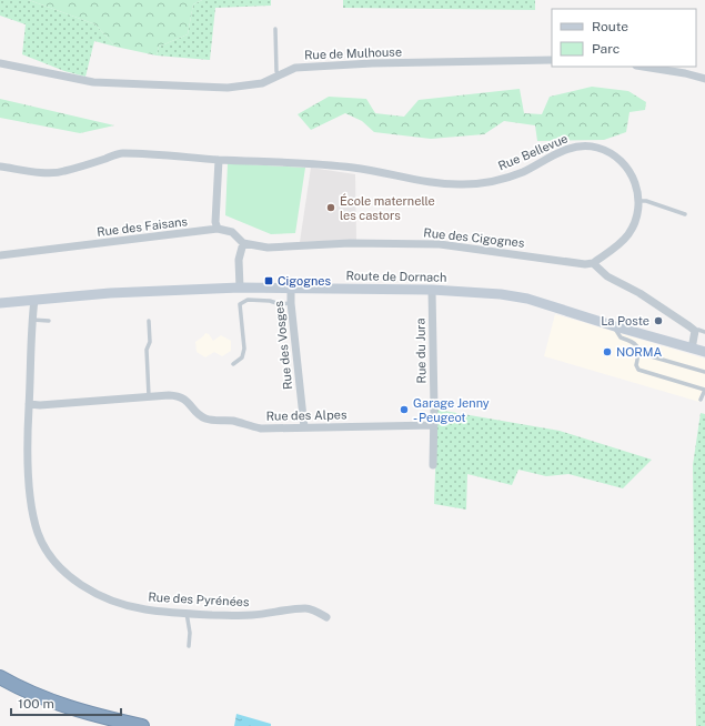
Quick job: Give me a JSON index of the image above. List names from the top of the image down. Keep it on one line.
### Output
{"streets":{"main road":["Route de Dornach"],"street":["Rue de Mulhouse","Rue Bellevue","Rue des Faisans","Rue des Cigognes","Rue des Vosges","Rue du Jura","Rue des Alpes","Rue des Pyrénées"]},"crossings":[["Rue Bellevue","Rue des Cigognes"],["Rue des Faisans","Rue des Cigognes"],["Route de Dornach","Rue des Vosges"],["Route de Dornach","Rue du Jura"],["Route de Dornach","Rue des Pyrénées"],["Rue des Vosges","Rue des Alpes"],["Rue du Jura","Rue des Alpes"],["Rue des Alpes","Rue des Pyrénées"]],"places":{"other":["École maternelle les castors","La Poste","NORMA","Garage Jenny - Peugeot"],"transit":["Cigognes"]},"legend":["Route","Parc"],"scale_bar":"100 m"}
